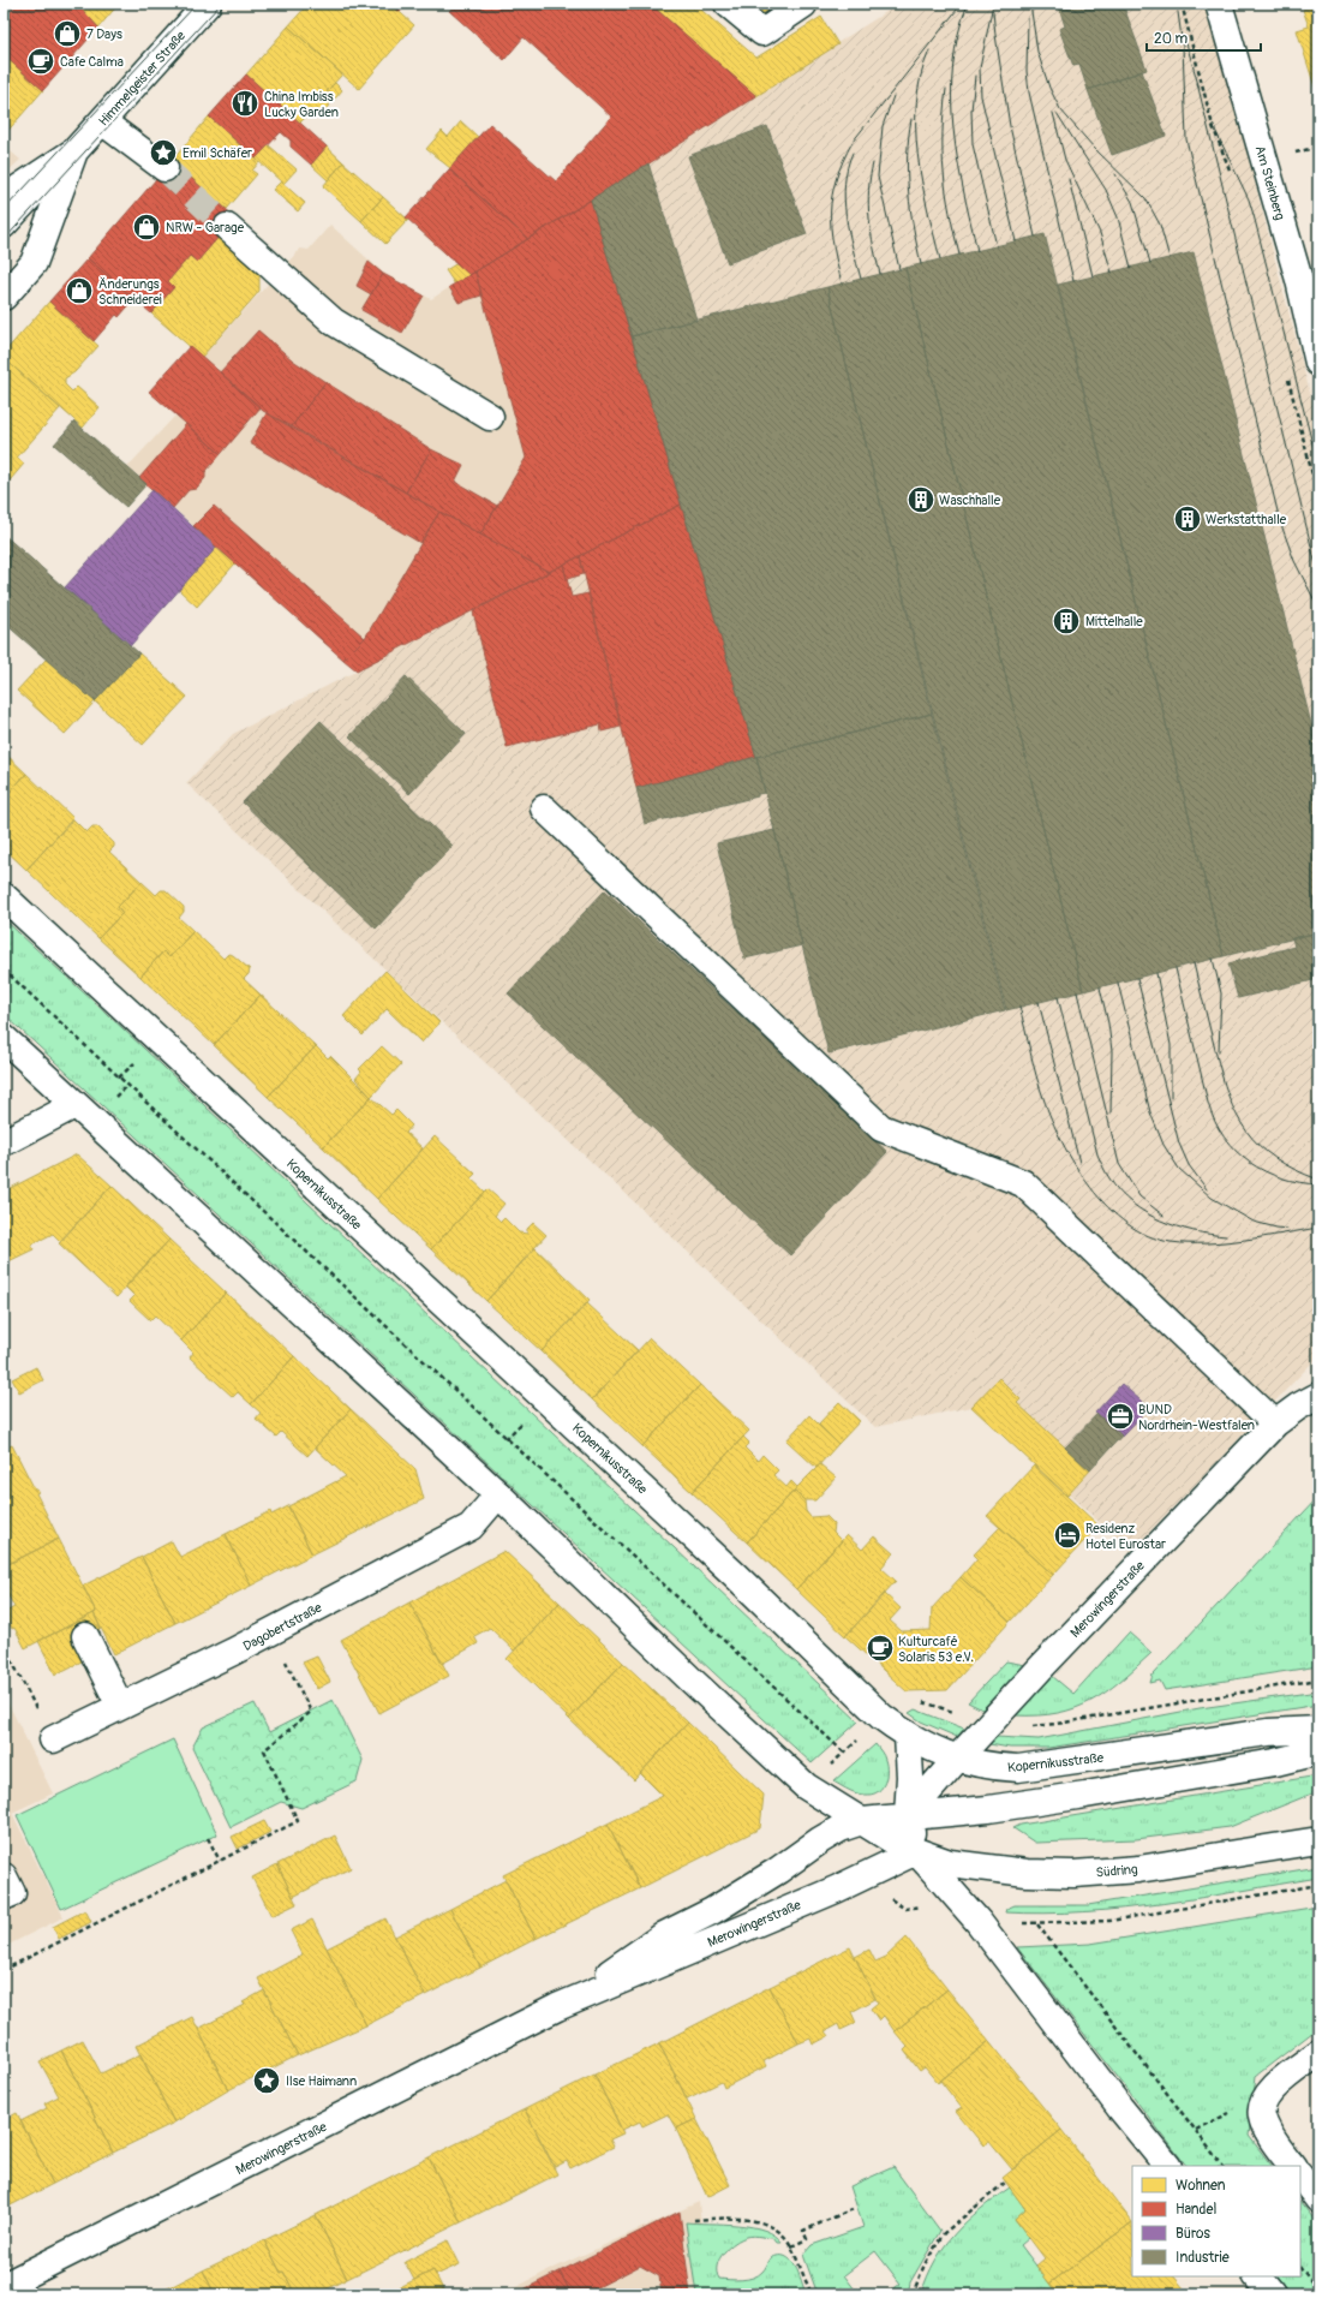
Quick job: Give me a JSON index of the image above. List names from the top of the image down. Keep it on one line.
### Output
{"streets":{"main road":["Himmelgeister Straße","Am Steinberg","Kopernikusstraße","Merowingerstraße","Dagobertstraße","Südring"]},"crossings":[["Kopernikusstraße","Merowingerstraße"],["Merowingerstraße","Südring"]],"places":{"shop":["7 Days","NRW - Garage","Änderungs Schneiderei"],"cafe":["Cafe Calma","Kulturcafé Solaris 53 e.V."],"restaurant":["China Imbiss Lucky Garden"],"place":["Emil Schäfer","Ilse Haimann"],"building":["Waschhalle","Werkstatthalle","Mittelhalle"],"office":["BUND Nordrhein-Westfalen"],"hotel":["Residenz Hotel Eurostar"]},"legend":["Wohnen","Handel","Büros","Industrie"],"scale_bar":"20 m"}
